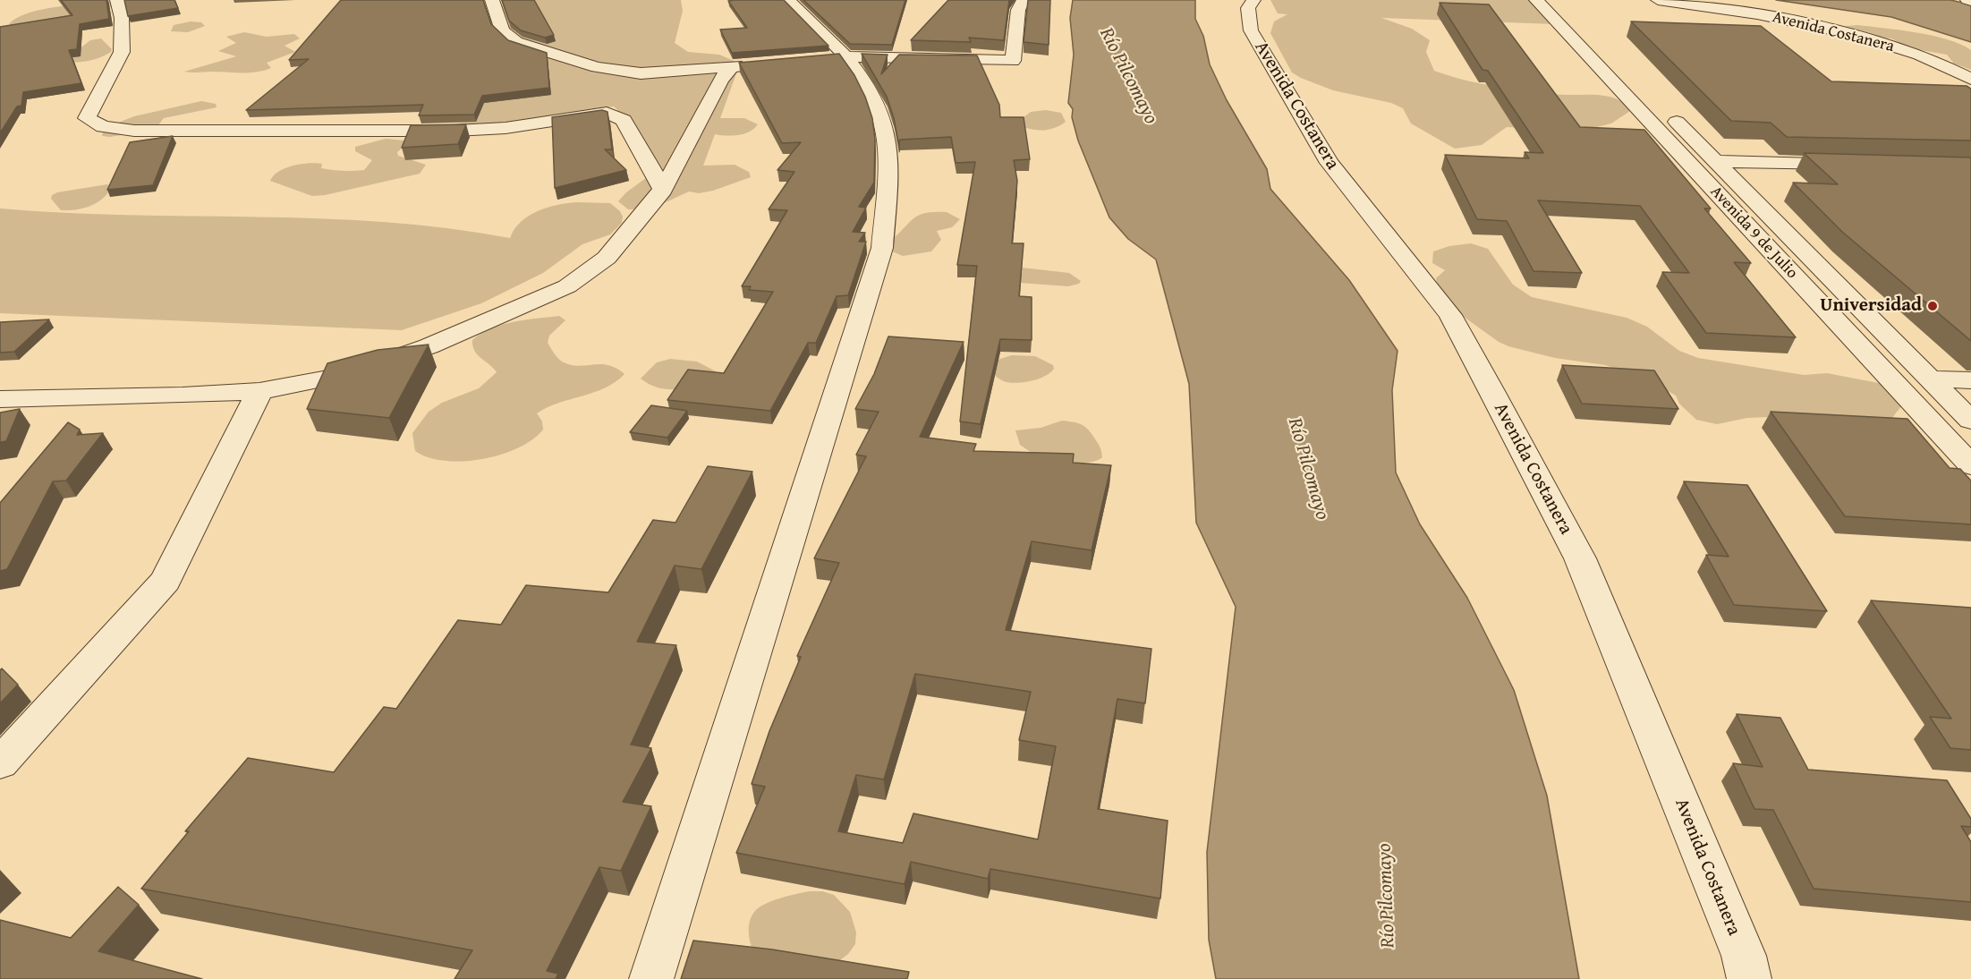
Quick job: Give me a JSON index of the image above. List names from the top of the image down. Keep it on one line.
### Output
{"streets":{"street":["Avenida Costanera","Avenida 9 de Julio"]},"water":["Río Pilcomayo"],"places":["Universidad"]}
